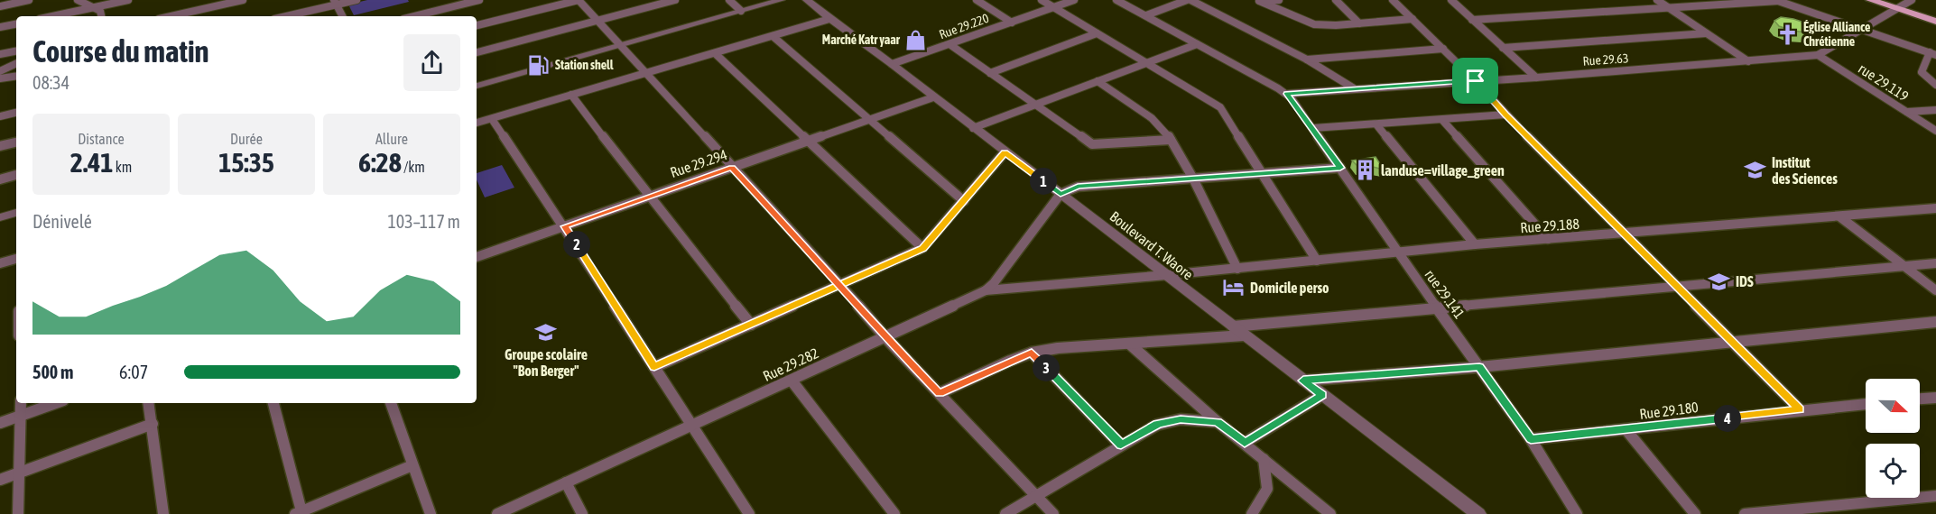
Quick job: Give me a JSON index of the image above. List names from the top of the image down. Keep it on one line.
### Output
{"streets":{"street":["Rue 29.220","Rue 29.63","rue 29.119","Rue 29.294","Rue 29.188","Boulevard T. Waore","rue 29.141","Rue 29.282","Rue 29.180"]},"crossings":[["Rue 29.220","Boulevard T. Waore"],["Rue 29.63","rue 29.119"],["Rue 29.63","rue 29.141"],["Rue 29.294","Boulevard T. Waore"],["Rue 29.188","Boulevard T. Waore"],["Rue 29.188","rue 29.141"],["Rue 29.188","Rue 29.282"],["Boulevard T. Waore","Rue 29.282"],["rue 29.141","Rue 29.180"]],"places":{"church":["Église Alliance Chrétienne"],"shop":["Marché Katr yaar"],"fuel station":["Station shell"],"building":["landuse=village_green"],"school or university":["Institut des Sciences","IDS","Groupe scolaire \"Bon Berger\""],"hotel":["Domicile perso"]},"north":"right","page":{"heading":["Course du matin","08:34"],"stats":[["Distance","2.41 km"],["Durée","15:35"],["Allure","6:28 /km"]],"pins":["1","2","3","4"],"chart":["Dénivelé","103–117 m"],"list":[{"name":"500 m","note":"6:07"}]}}
